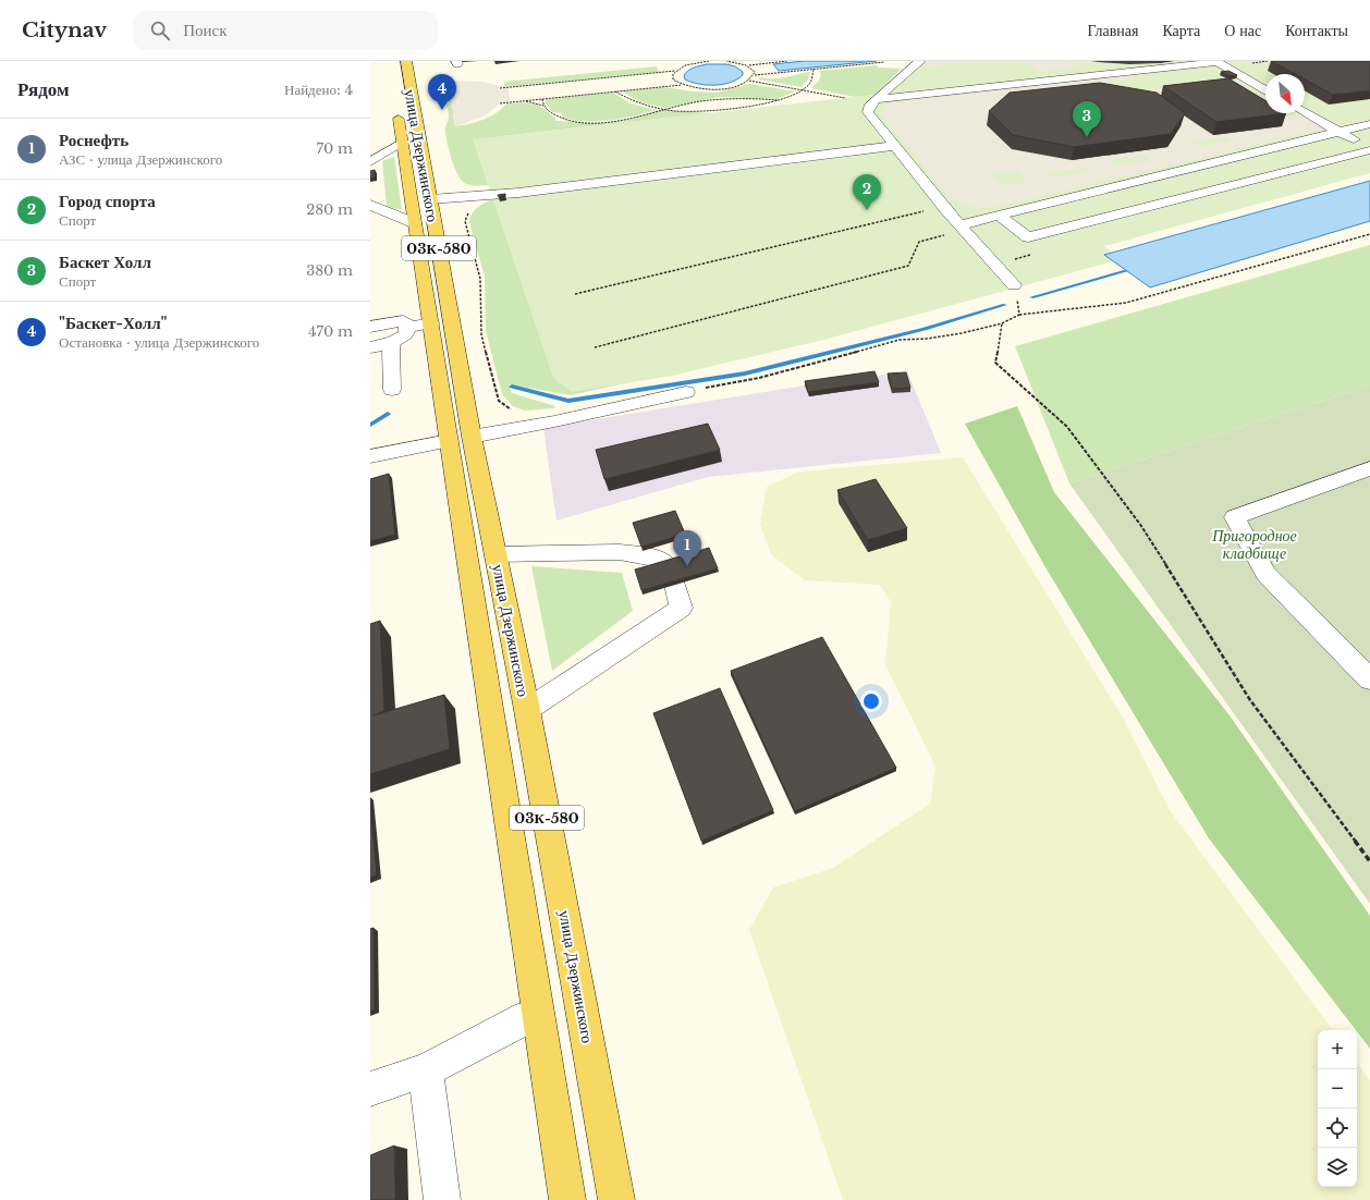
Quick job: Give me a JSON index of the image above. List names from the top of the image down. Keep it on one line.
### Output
{"streets":{"main road":["улица Дзержинского","03К-580"]},"parks":["Пригородное кладбище"],"north":"bottom right","page":{"header":"Citynav","search":"Поиск","nav":["Главная","Карта","О нас","Контакты"],"heading":["Рядом","Найдено: 4"],"pins":["4","3","2","1"],"list":[{"mark":"1","name":"Роснефть","note":"АЗС · улица Дзержинского","value":"70 m"},{"mark":"2","name":"Город спорта","note":"Спорт","value":"280 m"},{"mark":"3","name":"Баскет Холл","note":"Спорт","value":"380 m"},{"mark":"4","name":"\"Баскет-Холл\"","note":"Остановка · улица Дзержинского","value":"470 m"}],"map_buttons":["+","−"]}}
